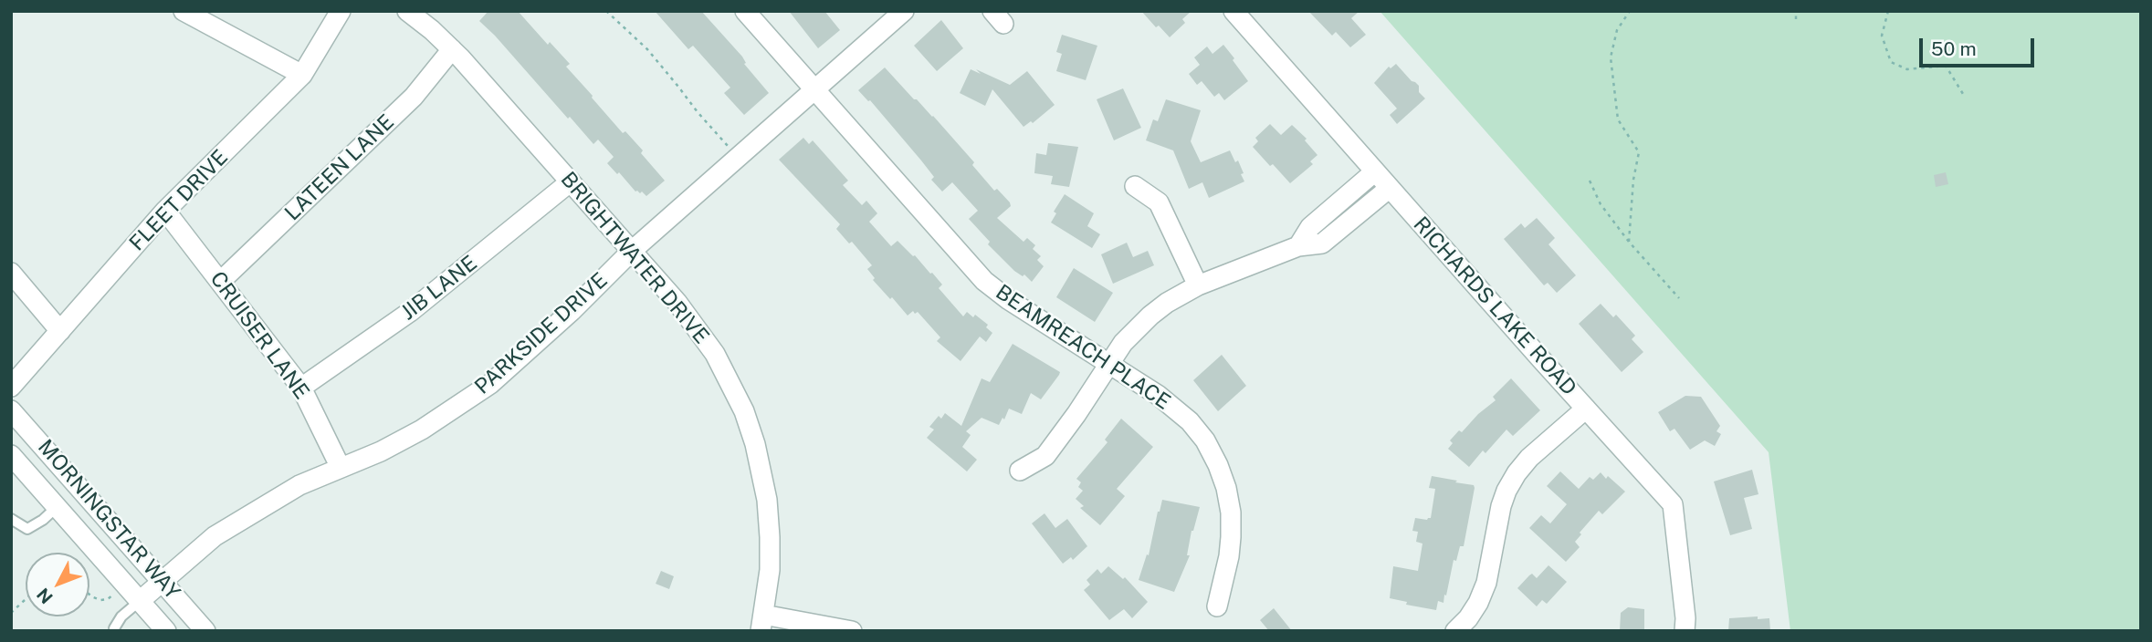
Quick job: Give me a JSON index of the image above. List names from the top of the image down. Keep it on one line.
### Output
{"streets":{"street":["LATEEN LANE","FLEET DRIVE","BRIGHTWATER DRIVE","JIB LANE","RICHARDS LAKE ROAD","PARKSIDE DRIVE","CRUISER LANE","BEAMREACH PLACE","MORNINGSTAR WAY"]},"crossings":[["LATEEN LANE","BRIGHTWATER DRIVE"],["LATEEN LANE","CRUISER LANE"],["FLEET DRIVE","CRUISER LANE"],["BRIGHTWATER DRIVE","JIB LANE"],["BRIGHTWATER DRIVE","PARKSIDE DRIVE"],["JIB LANE","CRUISER LANE"],["PARKSIDE DRIVE","CRUISER LANE"],["PARKSIDE DRIVE","BEAMREACH PLACE"],["PARKSIDE DRIVE","MORNINGSTAR WAY"]],"scale_bar":"50 m","north":"bottom left"}
